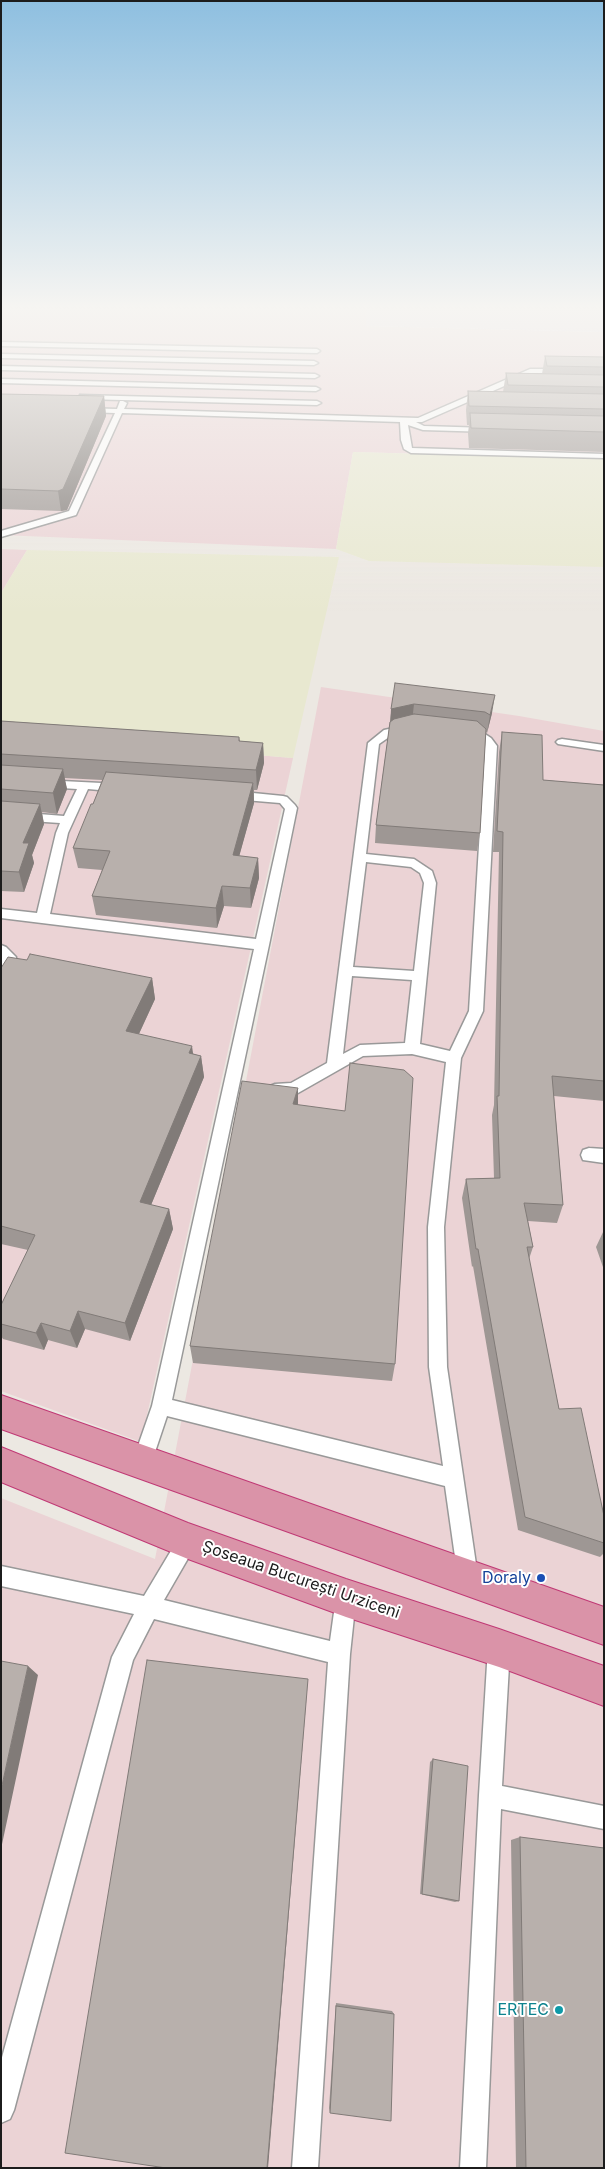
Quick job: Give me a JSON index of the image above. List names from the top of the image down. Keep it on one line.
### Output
{"streets":{"highway":["Șoseaua București Urziceni"]},"places":["Doraly","ERTEC"]}
